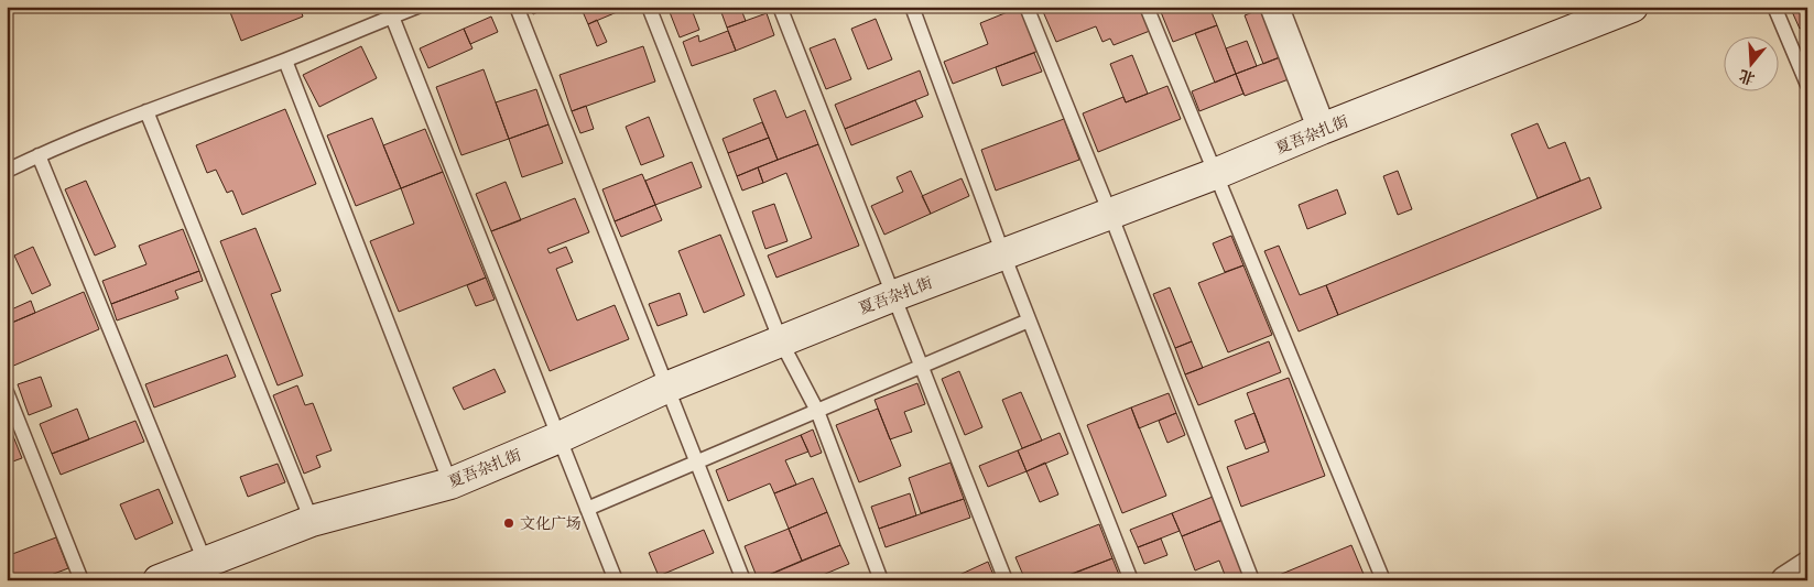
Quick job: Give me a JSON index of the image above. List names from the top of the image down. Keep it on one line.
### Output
{"streets":{"main road":["夏吾杂扎街"]},"places":["文化广场"],"north":"bottom"}
